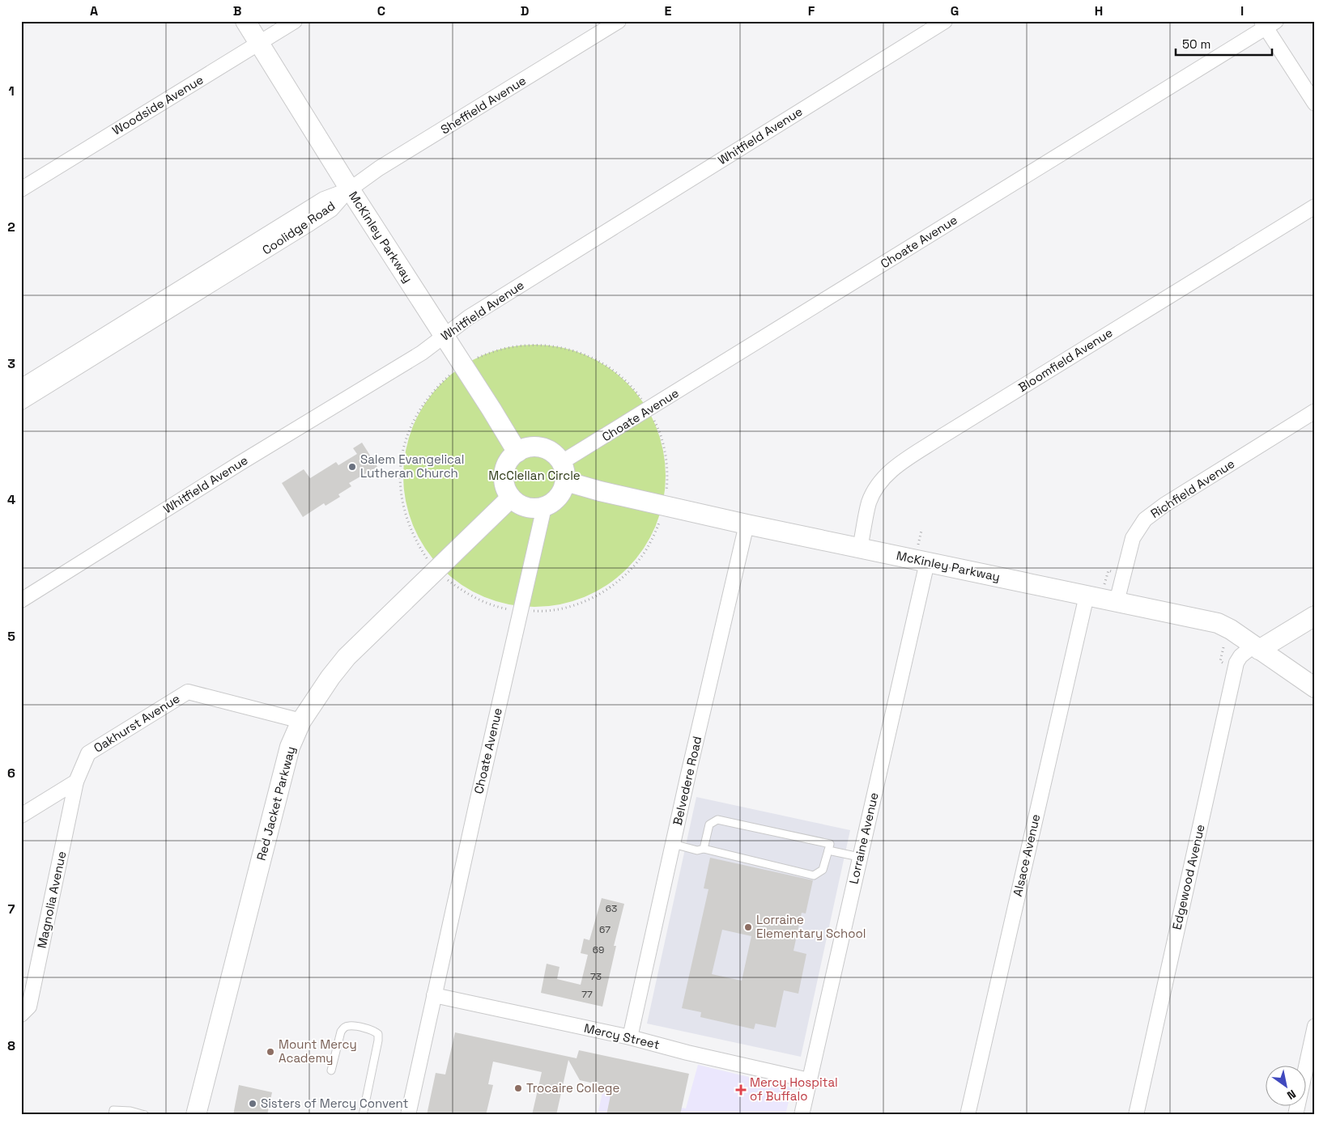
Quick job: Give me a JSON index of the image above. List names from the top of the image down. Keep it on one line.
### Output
{"streets":{"street":["Woodside Avenue","Sheffield Avenue","Whitfield Avenue","Coolidge Road","McKinley Parkway","Choate Avenue","Bloomfield Avenue","Richfield Avenue","Oakhurst Avenue","Belvedere Road","Red Jacket Parkway","Lorraine Avenue","Alsace Avenue","Edgewood Avenue","Magnolia Avenue","Mercy Street"]},"crossings":[["Woodside Avenue","McKinley Parkway"],["Sheffield Avenue","Coolidge Road"],["Sheffield Avenue","McKinley Parkway"],["Whitfield Avenue","McKinley Parkway"],["Coolidge Road","McKinley Parkway"],["McKinley Parkway","Choate Avenue"],["McKinley Parkway","Bloomfield Avenue"],["McKinley Parkway","Richfield Avenue"],["McKinley Parkway","Belvedere Road"],["McKinley Parkway","Red Jacket Parkway"],["McKinley Parkway","Lorraine Avenue"],["McKinley Parkway","Alsace Avenue"],["McKinley Parkway","Edgewood Avenue"],["Choate Avenue","Red Jacket Parkway"],["Choate Avenue","Mercy Street"],["Oakhurst Avenue","Red Jacket Parkway"],["Oakhurst Avenue","Magnolia Avenue"],["Belvedere Road","Mercy Street"],["Lorraine Avenue","Mercy Street"]],"parks":["McClellan Circle"],"places":{"other":["Salem Evangelical Lutheran Church","Lorraine Elementary School","Mount Mercy Academy","Trocaire College","Sisters of Mercy Convent"],"health":["Mercy Hospital of Buffalo"]},"house_numbers":["63","67","69","73","77"],"scale_bar":"50 m","north":"bottom right","grid":{"columns":["A","B","C","D","E","F","G","H","I"],"rows":["1","2","3","4","5","6","7","8"]}}
